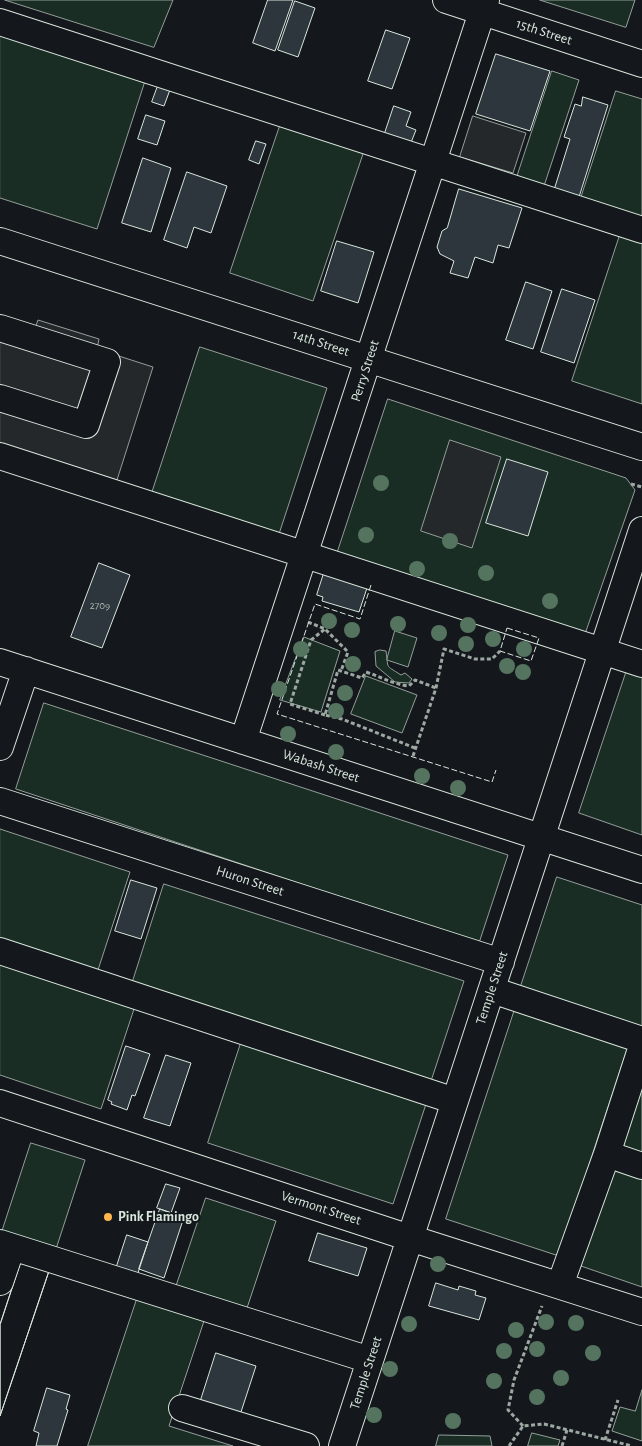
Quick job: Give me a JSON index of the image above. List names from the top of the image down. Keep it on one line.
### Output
{"streets":{"street":["15th Street","14th Street","Perry Street","Wabash Street","Huron Street","Temple Street","Vermont Street"]},"crossings":[["15th Street","Perry Street"],["14th Street","Perry Street"],["Perry Street","Wabash Street"],["Wabash Street","Temple Street"],["Huron Street","Temple Street"],["Temple Street","Vermont Street"]],"places":["Pink Flamingo"],"house_numbers":["2709"]}
